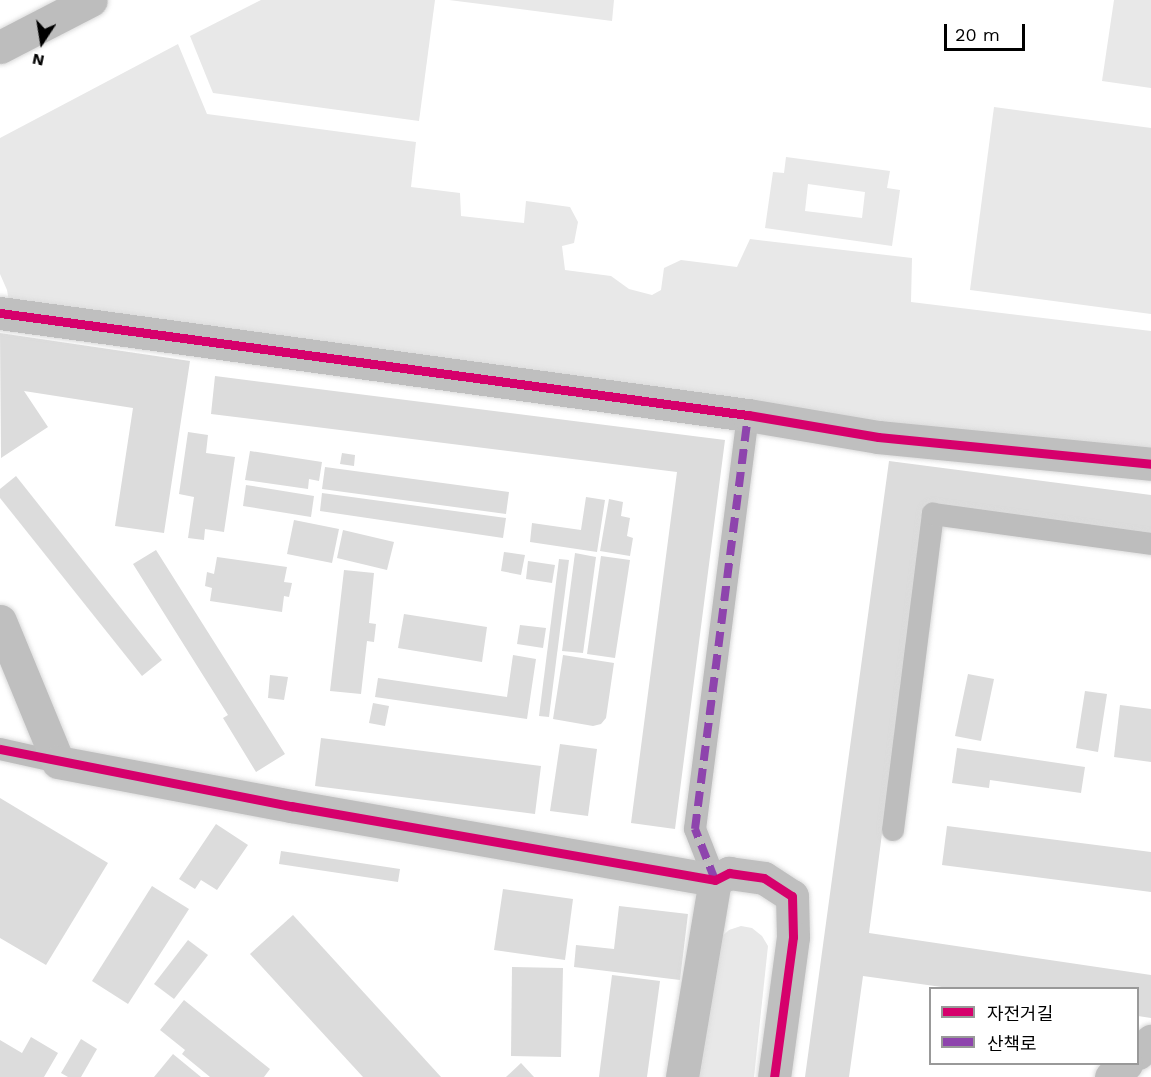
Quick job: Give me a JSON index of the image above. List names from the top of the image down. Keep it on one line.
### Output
{"legend":["자전거길","산책로"],"scale_bar":"20 m","north":"bottom"}
